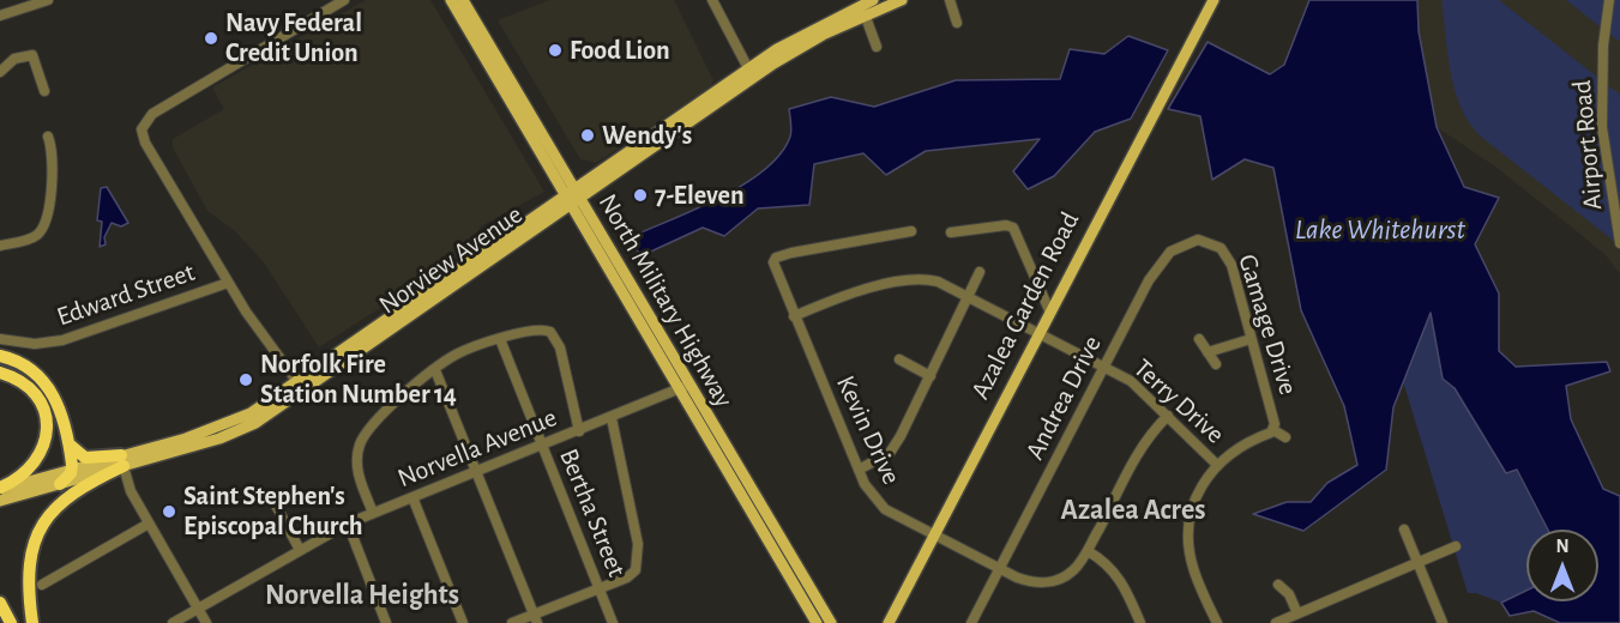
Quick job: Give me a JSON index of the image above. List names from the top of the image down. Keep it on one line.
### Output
{"streets":{"main road":["Norview Avenue","North Military Highway","Azalea Garden Road"],"street":["Airport Road","Edward Street","Gamage Drive","Andrea Drive","Terry Drive","Kevin Drive","Norvella Avenue","Bertha Street"]},"crossings":[["Norview Avenue","Edward Street"],["Norview Avenue","North Military Highway"],["North Military Highway","Norvella Avenue"],["Azalea Garden Road","Terry Drive"],["Azalea Garden Road","Kevin Drive"],["Gamage Drive","Andrea Drive"],["Gamage Drive","Terry Drive"],["Andrea Drive","Terry Drive"],["Andrea Drive","Kevin Drive"],["Terry Drive","Kevin Drive"],["Norvella Avenue","Bertha Street"]],"districts":["Azalea Acres","Norvella Heights"],"water":["Lake Whitehurst"],"places":["Navy Federal Credit Union","Food Lion","Wendy's","7-Eleven","Norfolk Fire Station Number 14","Saint Stephen's Episcopal Church"],"north":"top"}
